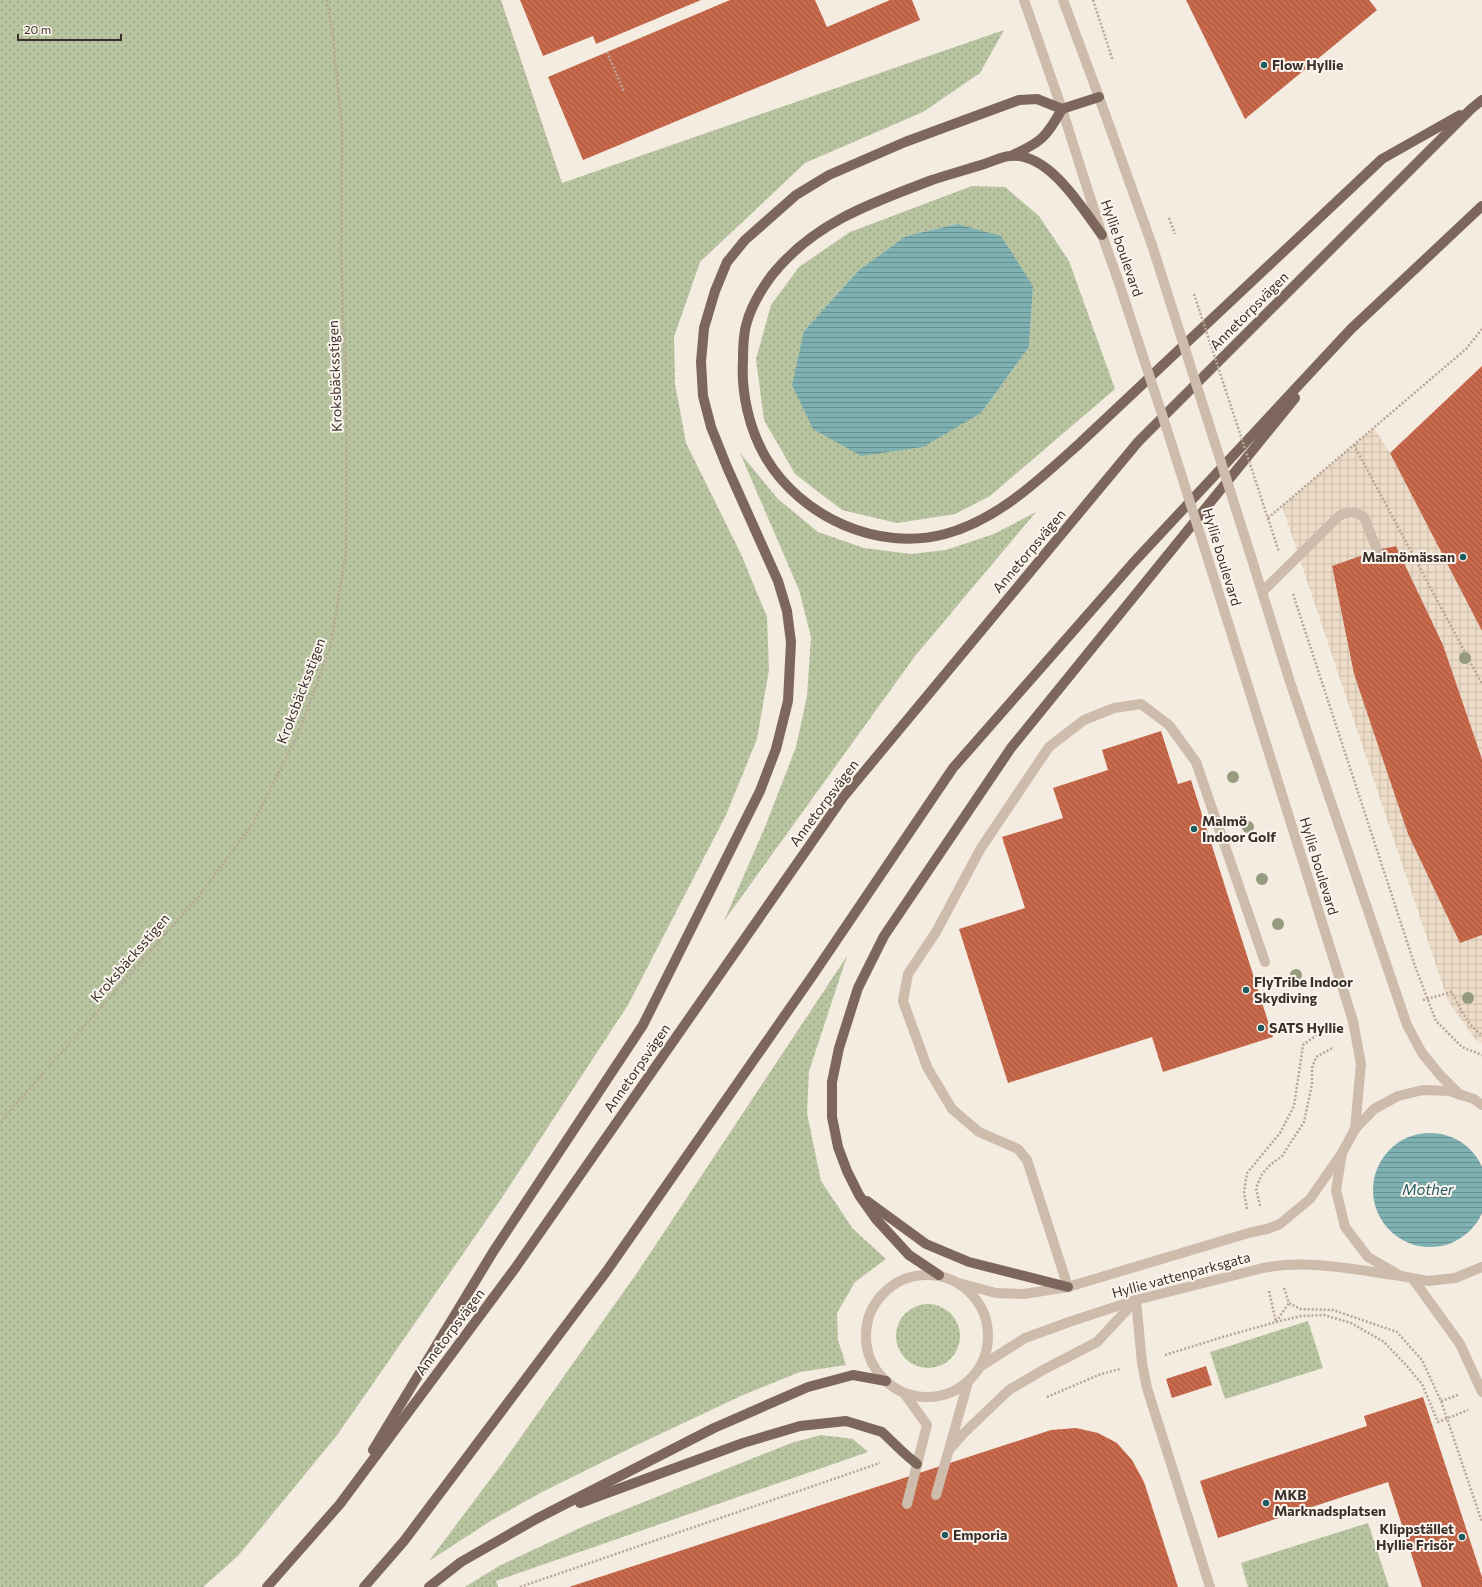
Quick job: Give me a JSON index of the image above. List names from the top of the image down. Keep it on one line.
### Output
{"streets":{"main road":["Annetorpsvägen"],"street":["Hyllie boulevard","Hyllie vattenparksgata"],"path":["Kroksbäcksstigen"]},"water":["Mother"],"places":["Flow Hyllie","Malmömässan","Malmö Indoor Golf","FlyTribe Indoor Skydiving","SATS Hyllie","MKB Marknadsplatsen","Emporia","Klippstället Hyllie Frisör"],"scale_bar":"20 m"}
